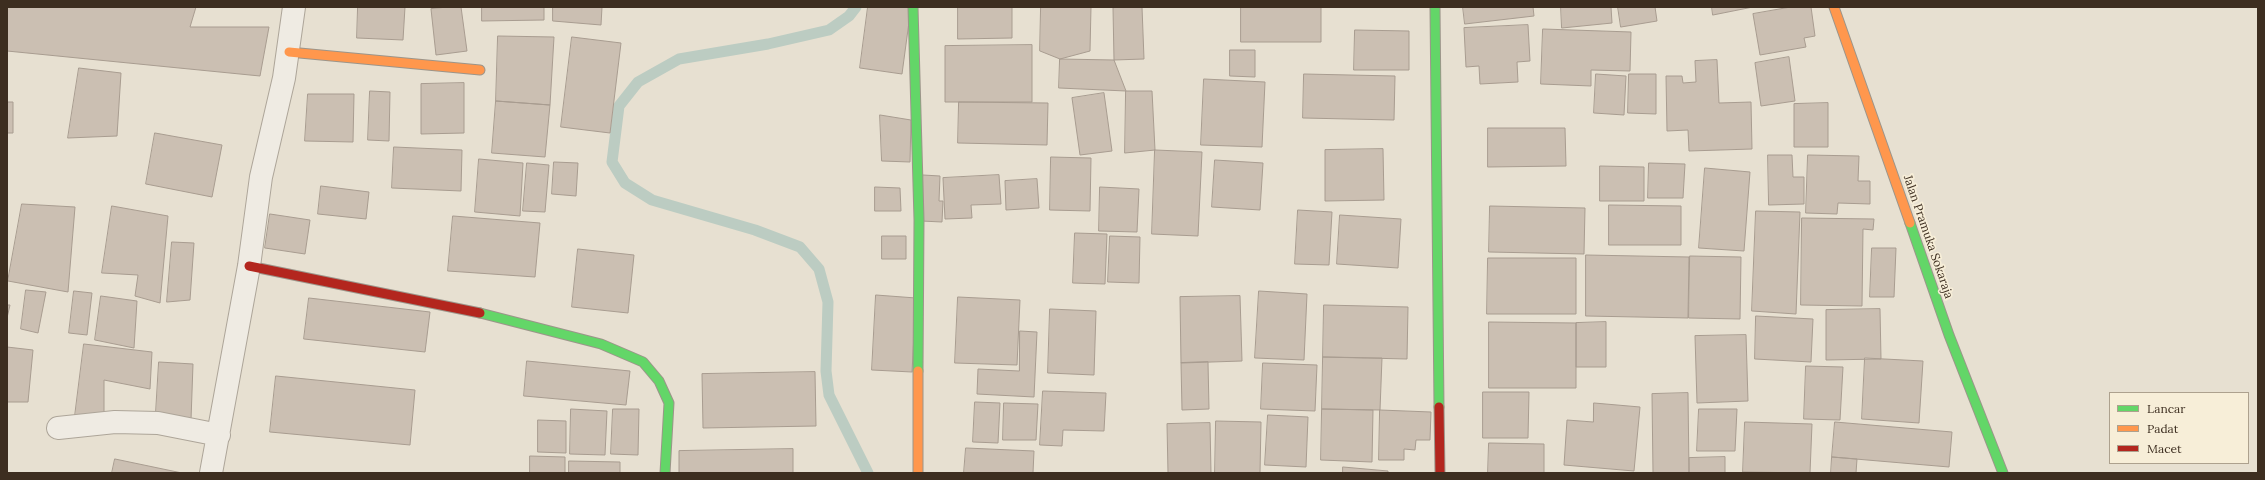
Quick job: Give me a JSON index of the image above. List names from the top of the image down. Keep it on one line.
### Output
{"streets":{"street":["Jalan Pramuka Sokaraja"]},"legend":["Lancar","Padat","Macet"]}
